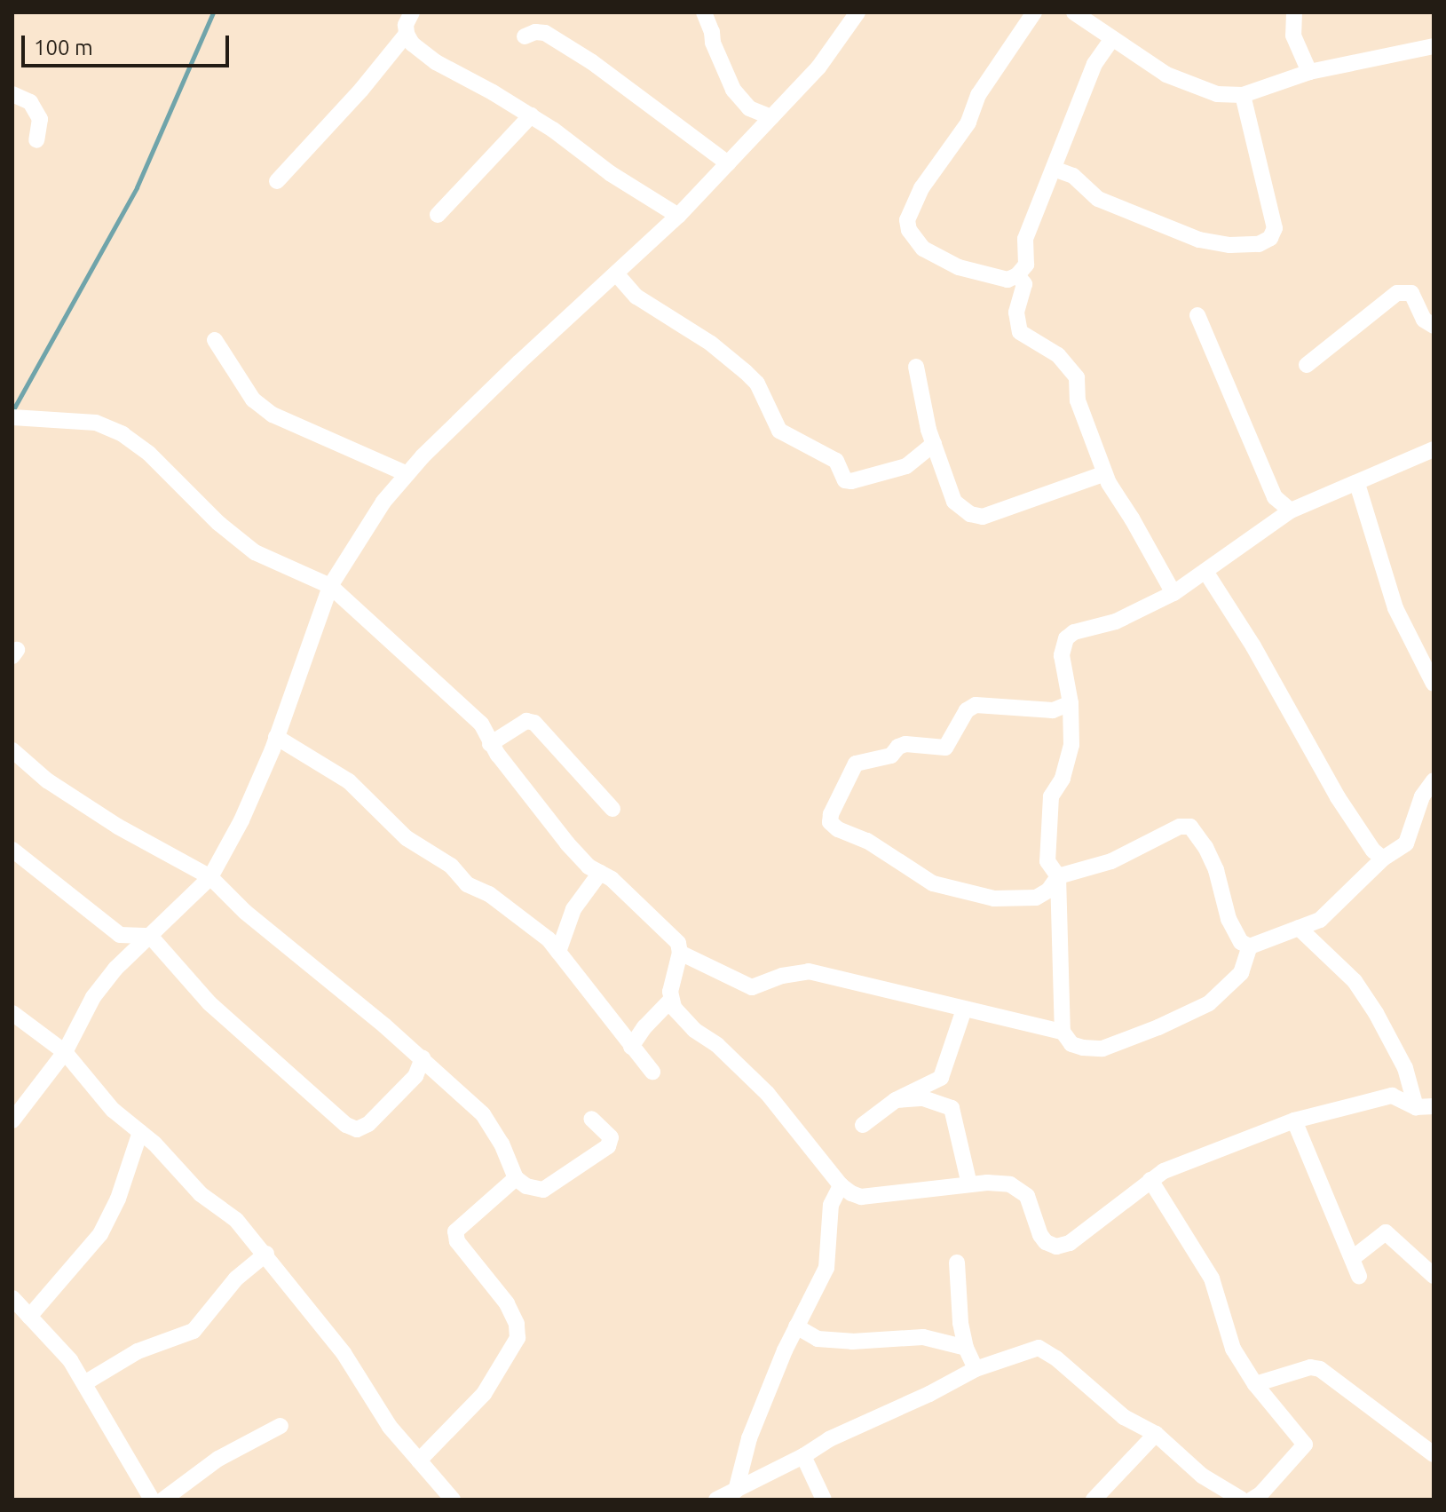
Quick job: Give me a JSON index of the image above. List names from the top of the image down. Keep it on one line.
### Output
{"scale_bar":"100 m"}
